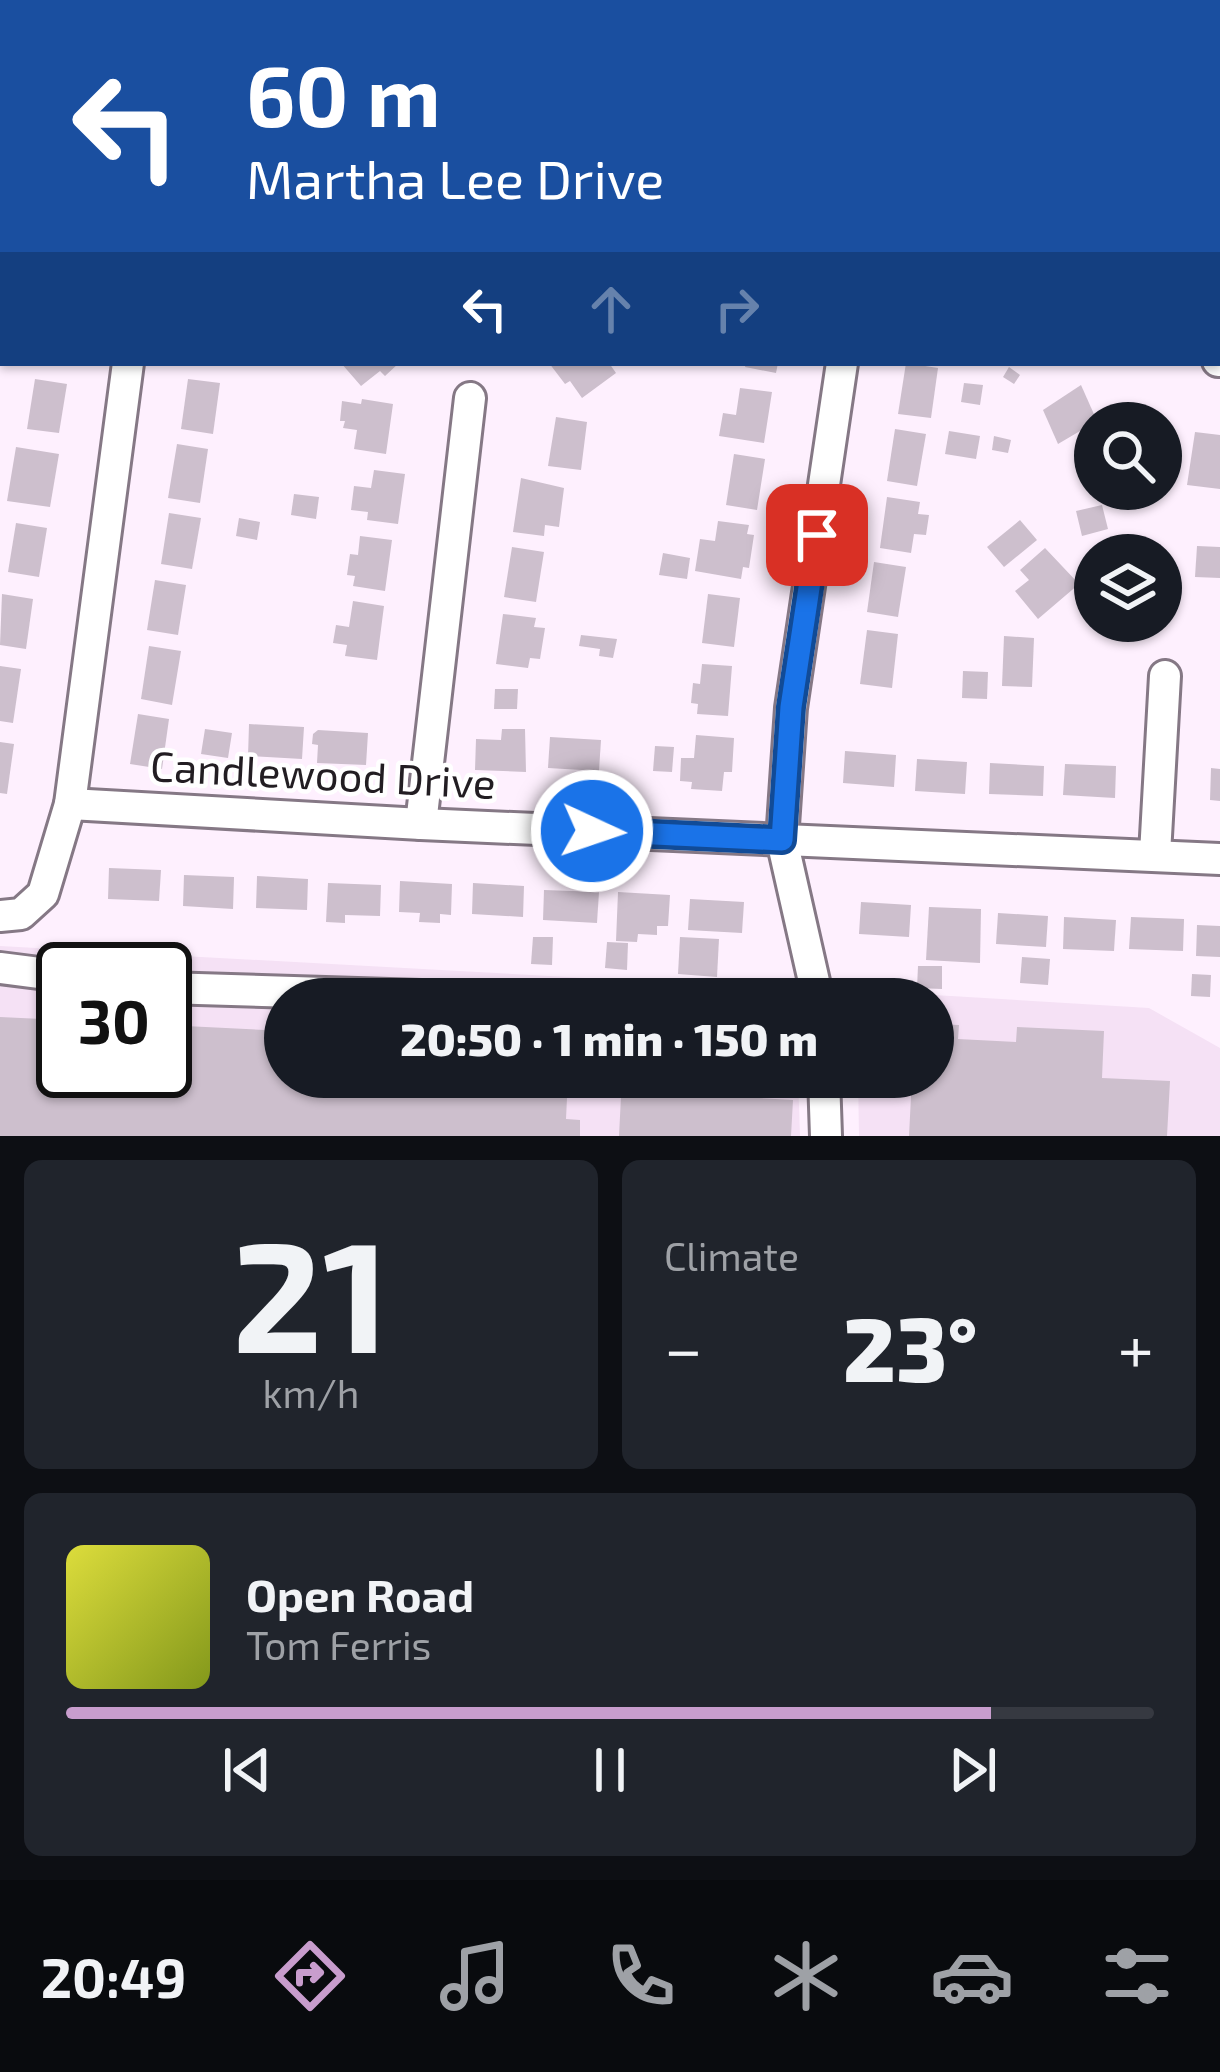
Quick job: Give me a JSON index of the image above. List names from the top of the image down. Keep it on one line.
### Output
{"streets":{"street":["Candlewood Drive"]},"page":{"turn":["60 m","Martha Lee Drive"],"limit":"30","trip":"20:50 · 1 min · 150 m","tile":[["21","km/h"],"Climate"],"heat":["−","23°","+"],"song":["Open Road","Tom Ferris"],"tabs":"20:49"}}
